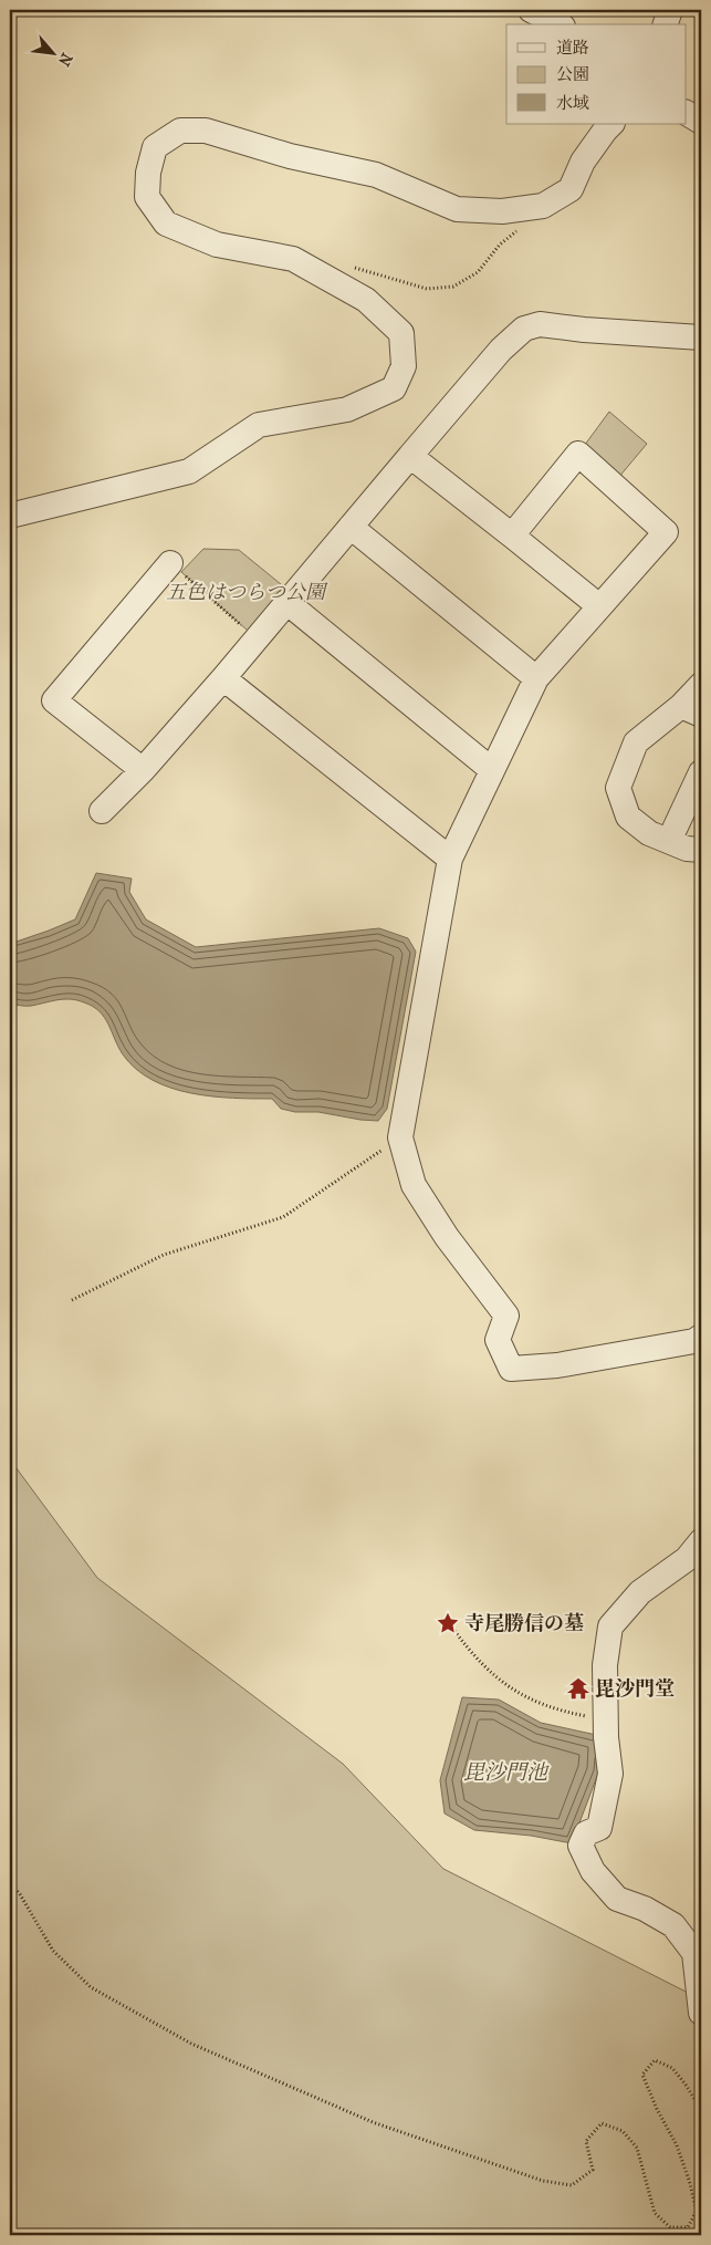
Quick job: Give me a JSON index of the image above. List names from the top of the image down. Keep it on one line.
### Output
{"water":["毘沙門池"],"parks":["五色はつらつ公園"],"places":{"place":["寺尾勝信の墓"],"temple":["毘沙門堂"]},"legend":["道路","公園","水域"],"north":"bottom right"}
